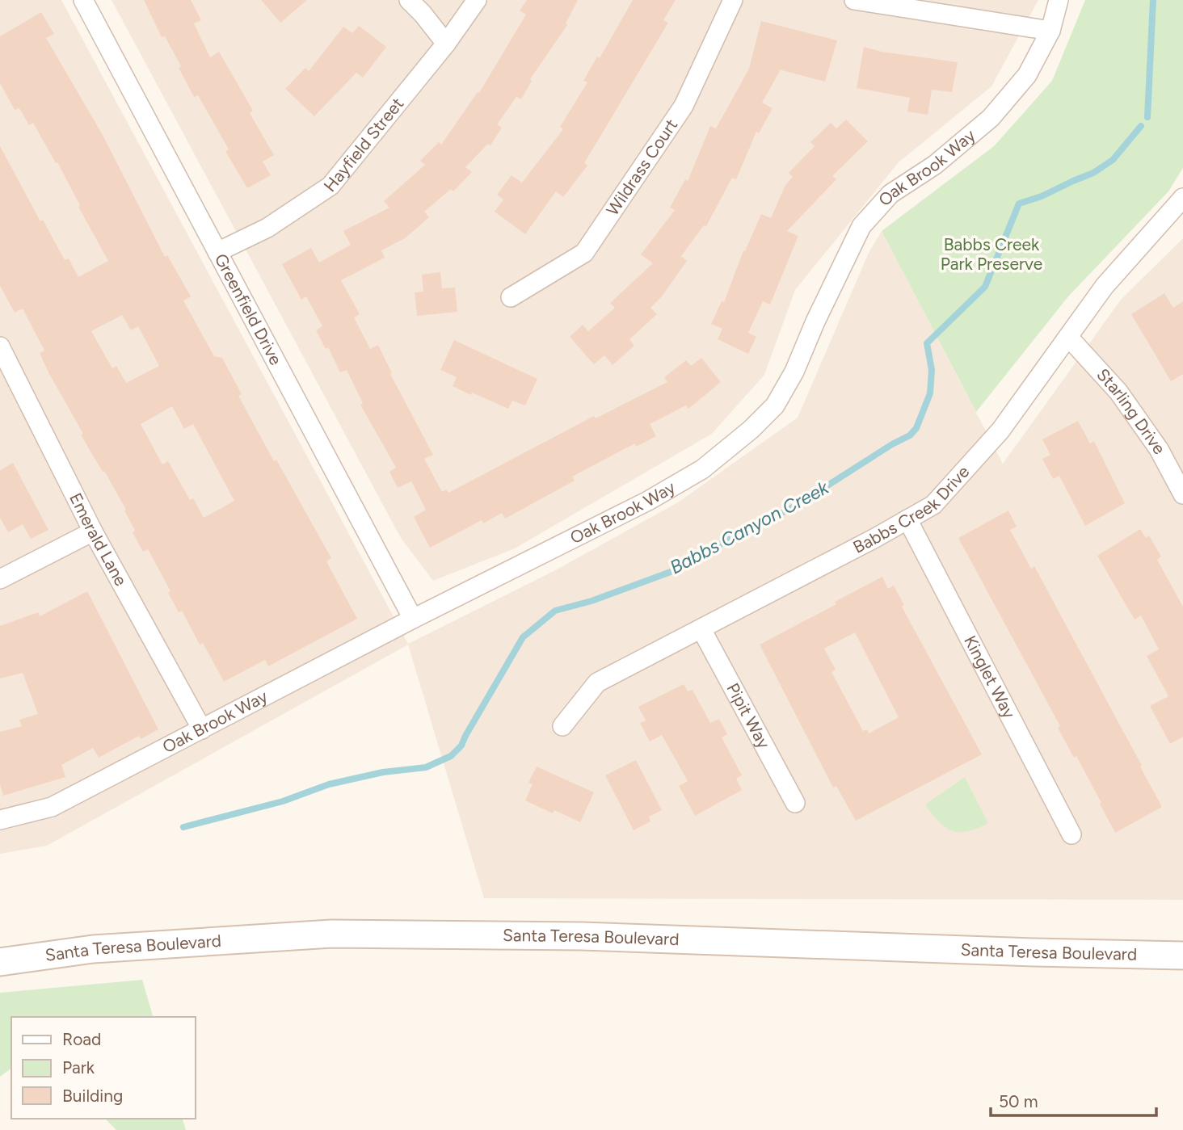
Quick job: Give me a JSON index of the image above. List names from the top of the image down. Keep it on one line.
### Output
{"streets":{"main road":["Santa Teresa Boulevard"],"street":["Hayfield Street","Wildrass Court","Oak Brook Way","Greenfield Drive","Starling Drive","Babbs Creek Drive","Emerald Lane","Kinglet Way","Pipit Way"]},"crossings":[["Hayfield Street","Greenfield Drive"],["Oak Brook Way","Greenfield Drive"],["Oak Brook Way","Emerald Lane"],["Starling Drive","Babbs Creek Drive"],["Babbs Creek Drive","Kinglet Way"],["Babbs Creek Drive","Pipit Way"]],"water":["Babbs Canyon Creek"],"parks":["Babbs Creek Park Preserve"],"legend":["Road","Park","Building"],"scale_bar":"50 m"}
